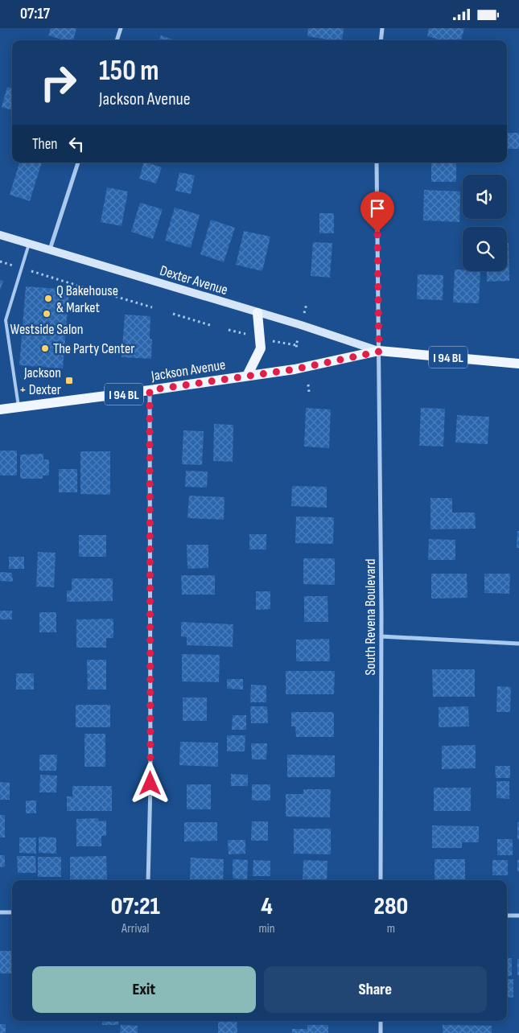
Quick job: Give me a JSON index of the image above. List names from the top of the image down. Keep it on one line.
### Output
{"streets":{"main road":["Dexter Avenue","I 94 BL","Jackson Avenue"],"street":["South Revena Boulevard"]},"crossings":[["Dexter Avenue","I 94 BL"],["Dexter Avenue","Jackson Avenue"],["Dexter Avenue","South Revena Boulevard"],["I 94 BL","Jackson Avenue"],["I 94 BL","South Revena Boulevard"],["Jackson Avenue","South Revena Boulevard"]],"places":{"other":["Q Bakehouse & Market","Westside Salon","The Party Center"],"transit":["Jackson + Dexter"]},"page":{"status":"07:17","turn":["150 m","Jackson Avenue"],"then":"Then","eta":["07:21","Arrival","4","min","280","m"],"buttons":["Exit","Share"]}}
